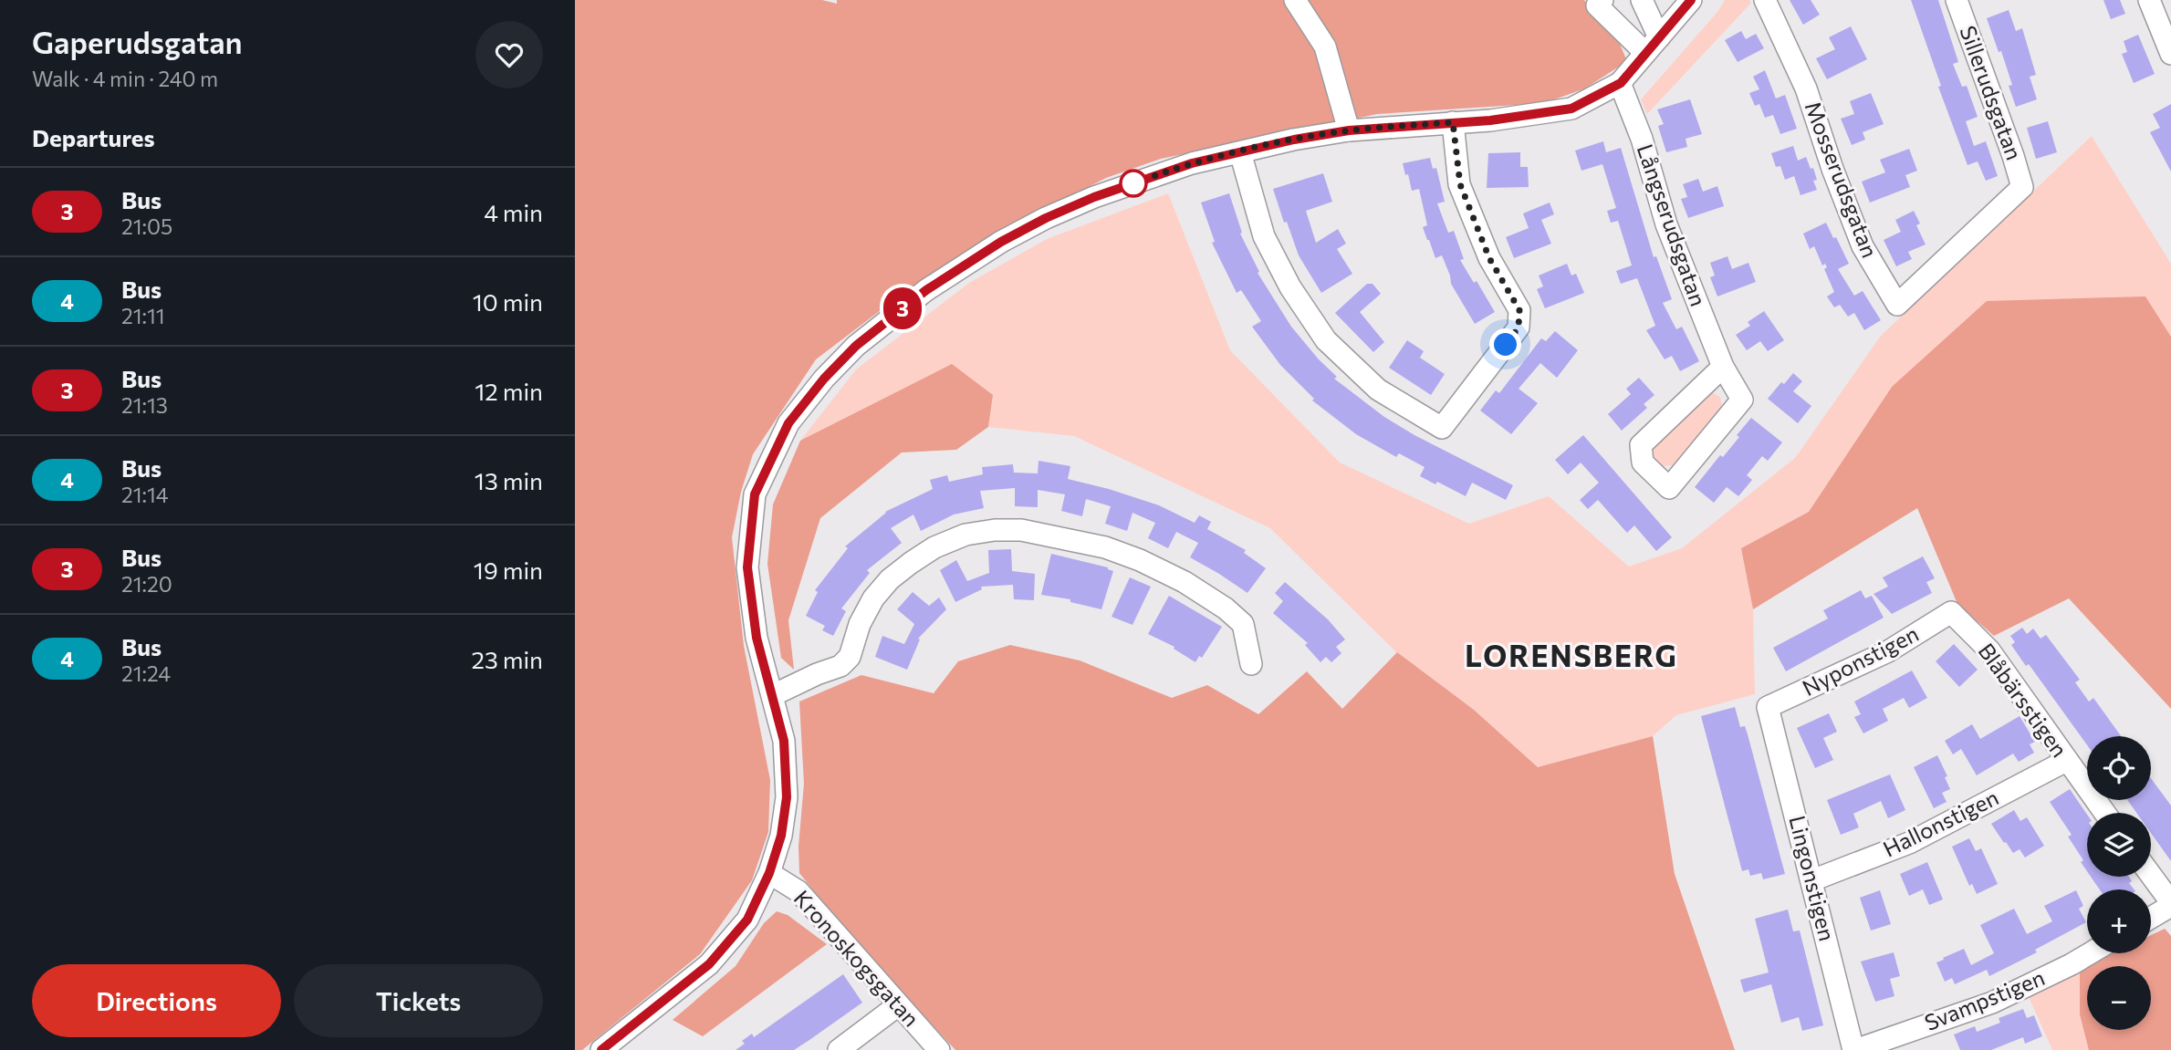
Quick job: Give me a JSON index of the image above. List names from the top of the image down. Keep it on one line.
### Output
{"streets":{"street":["Sillerudsgatan","Mosserudsgatan","Långserudsgatan","Nyponstigen","Blåbärsstigen","Hallonstigen","Lingonstigen","Kronoskogsgatan","Svampstigen"]},"crossings":[["Sillerudsgatan","Mosserudsgatan"],["Nyponstigen","Blåbärsstigen"],["Nyponstigen","Lingonstigen"],["Blåbärsstigen","Hallonstigen"],["Hallonstigen","Lingonstigen"],["Lingonstigen","Svampstigen"]],"districts":["LORENSBERG"],"lines":["bus line 3"],"page":{"heading":[["Gaperudsgatan","Walk · 4 min · 240 m"],"Departures"],"on_map":"3","list":[{"mark":"3","name":"Bus","note":"21:05","value":"4 min"},{"mark":"4","name":"Bus","note":"21:11","value":"10 min"},{"mark":"3","name":"Bus","note":"21:13","value":"12 min"},{"mark":"4","name":"Bus","note":"21:14","value":"13 min"},{"mark":"3","name":"Bus","note":"21:20","value":"19 min"},{"mark":"4","name":"Bus","note":"21:24","value":"23 min"}],"map_buttons":["+","−"],"buttons":["Directions","Tickets"]}}
